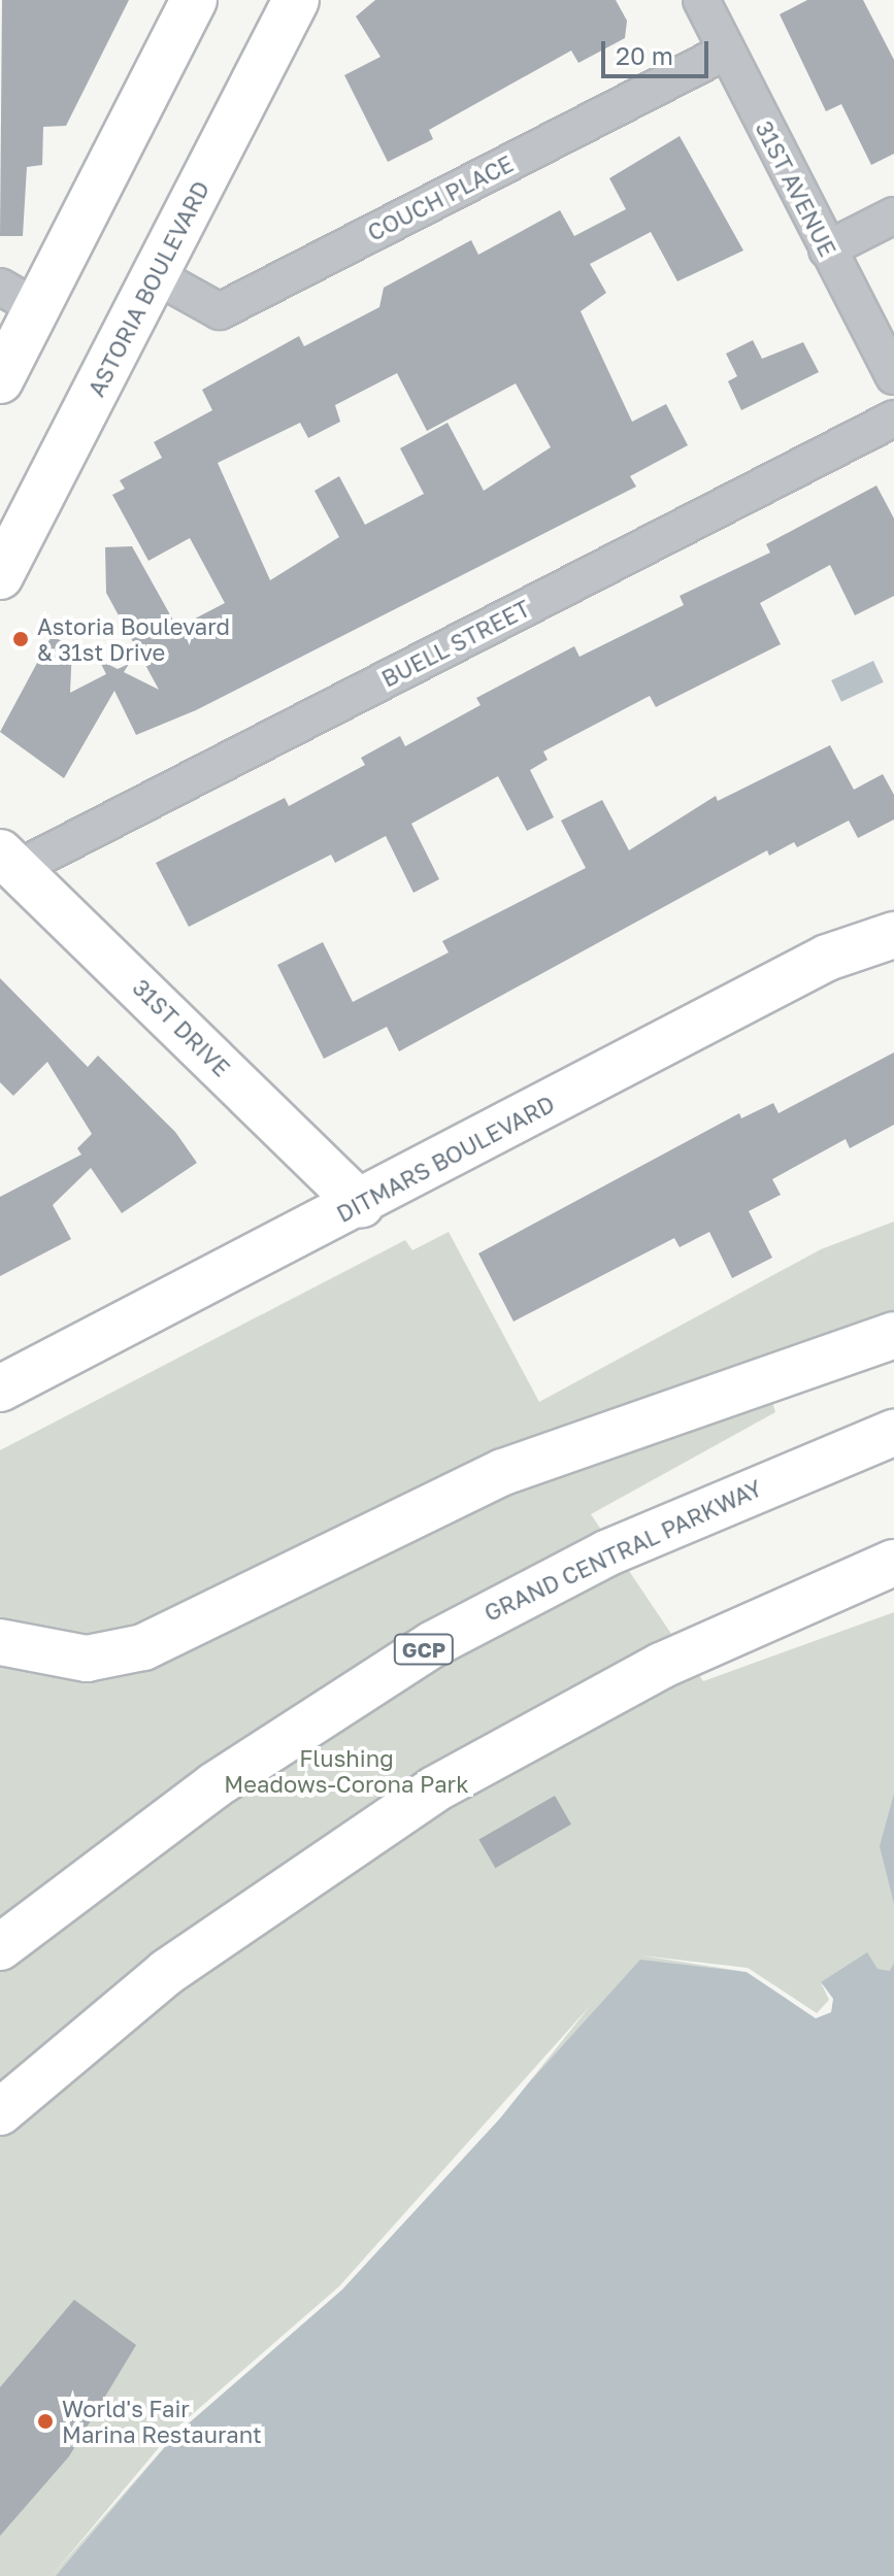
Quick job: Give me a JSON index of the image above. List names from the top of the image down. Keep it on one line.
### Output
{"streets":{"main road":["ASTORIA BOULEVARD","31ST DRIVE","DITMARS BOULEVARD","GRAND CENTRAL PARKWAY","GCP"],"street":["31ST AVENUE","COUCH PLACE","BUELL STREET"]},"crossings":[["31ST AVENUE","COUCH PLACE"],["COUCH PLACE","ASTORIA BOULEVARD"],["BUELL STREET","31ST DRIVE"],["31ST DRIVE","DITMARS BOULEVARD"]],"parks":["Flushing Meadows-Corona Park"],"places":["Astoria Boulevard & 31st Drive","World's Fair Marina Restaurant"],"scale_bar":"20 m"}
